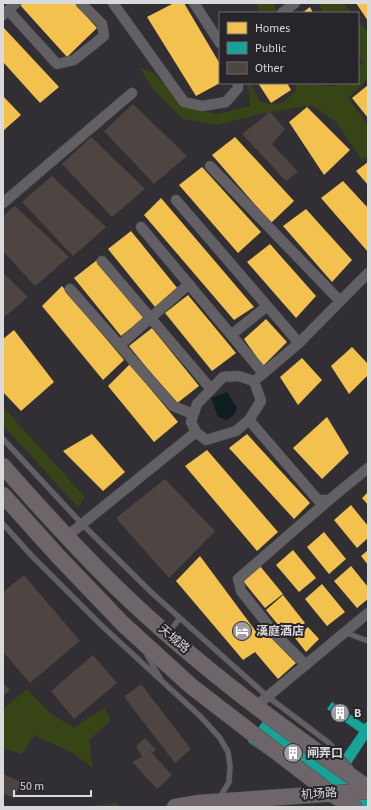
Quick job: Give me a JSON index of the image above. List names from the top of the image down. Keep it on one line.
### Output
{"streets":{"main road":["天城路","机场路"]},"crossings":[["天城路","机场路"]],"places":{"hotel":["漢庭酒店"],"building":["B","闸弄口"]},"legend":["Homes","Public","Other"],"scale_bar":"50 m"}
